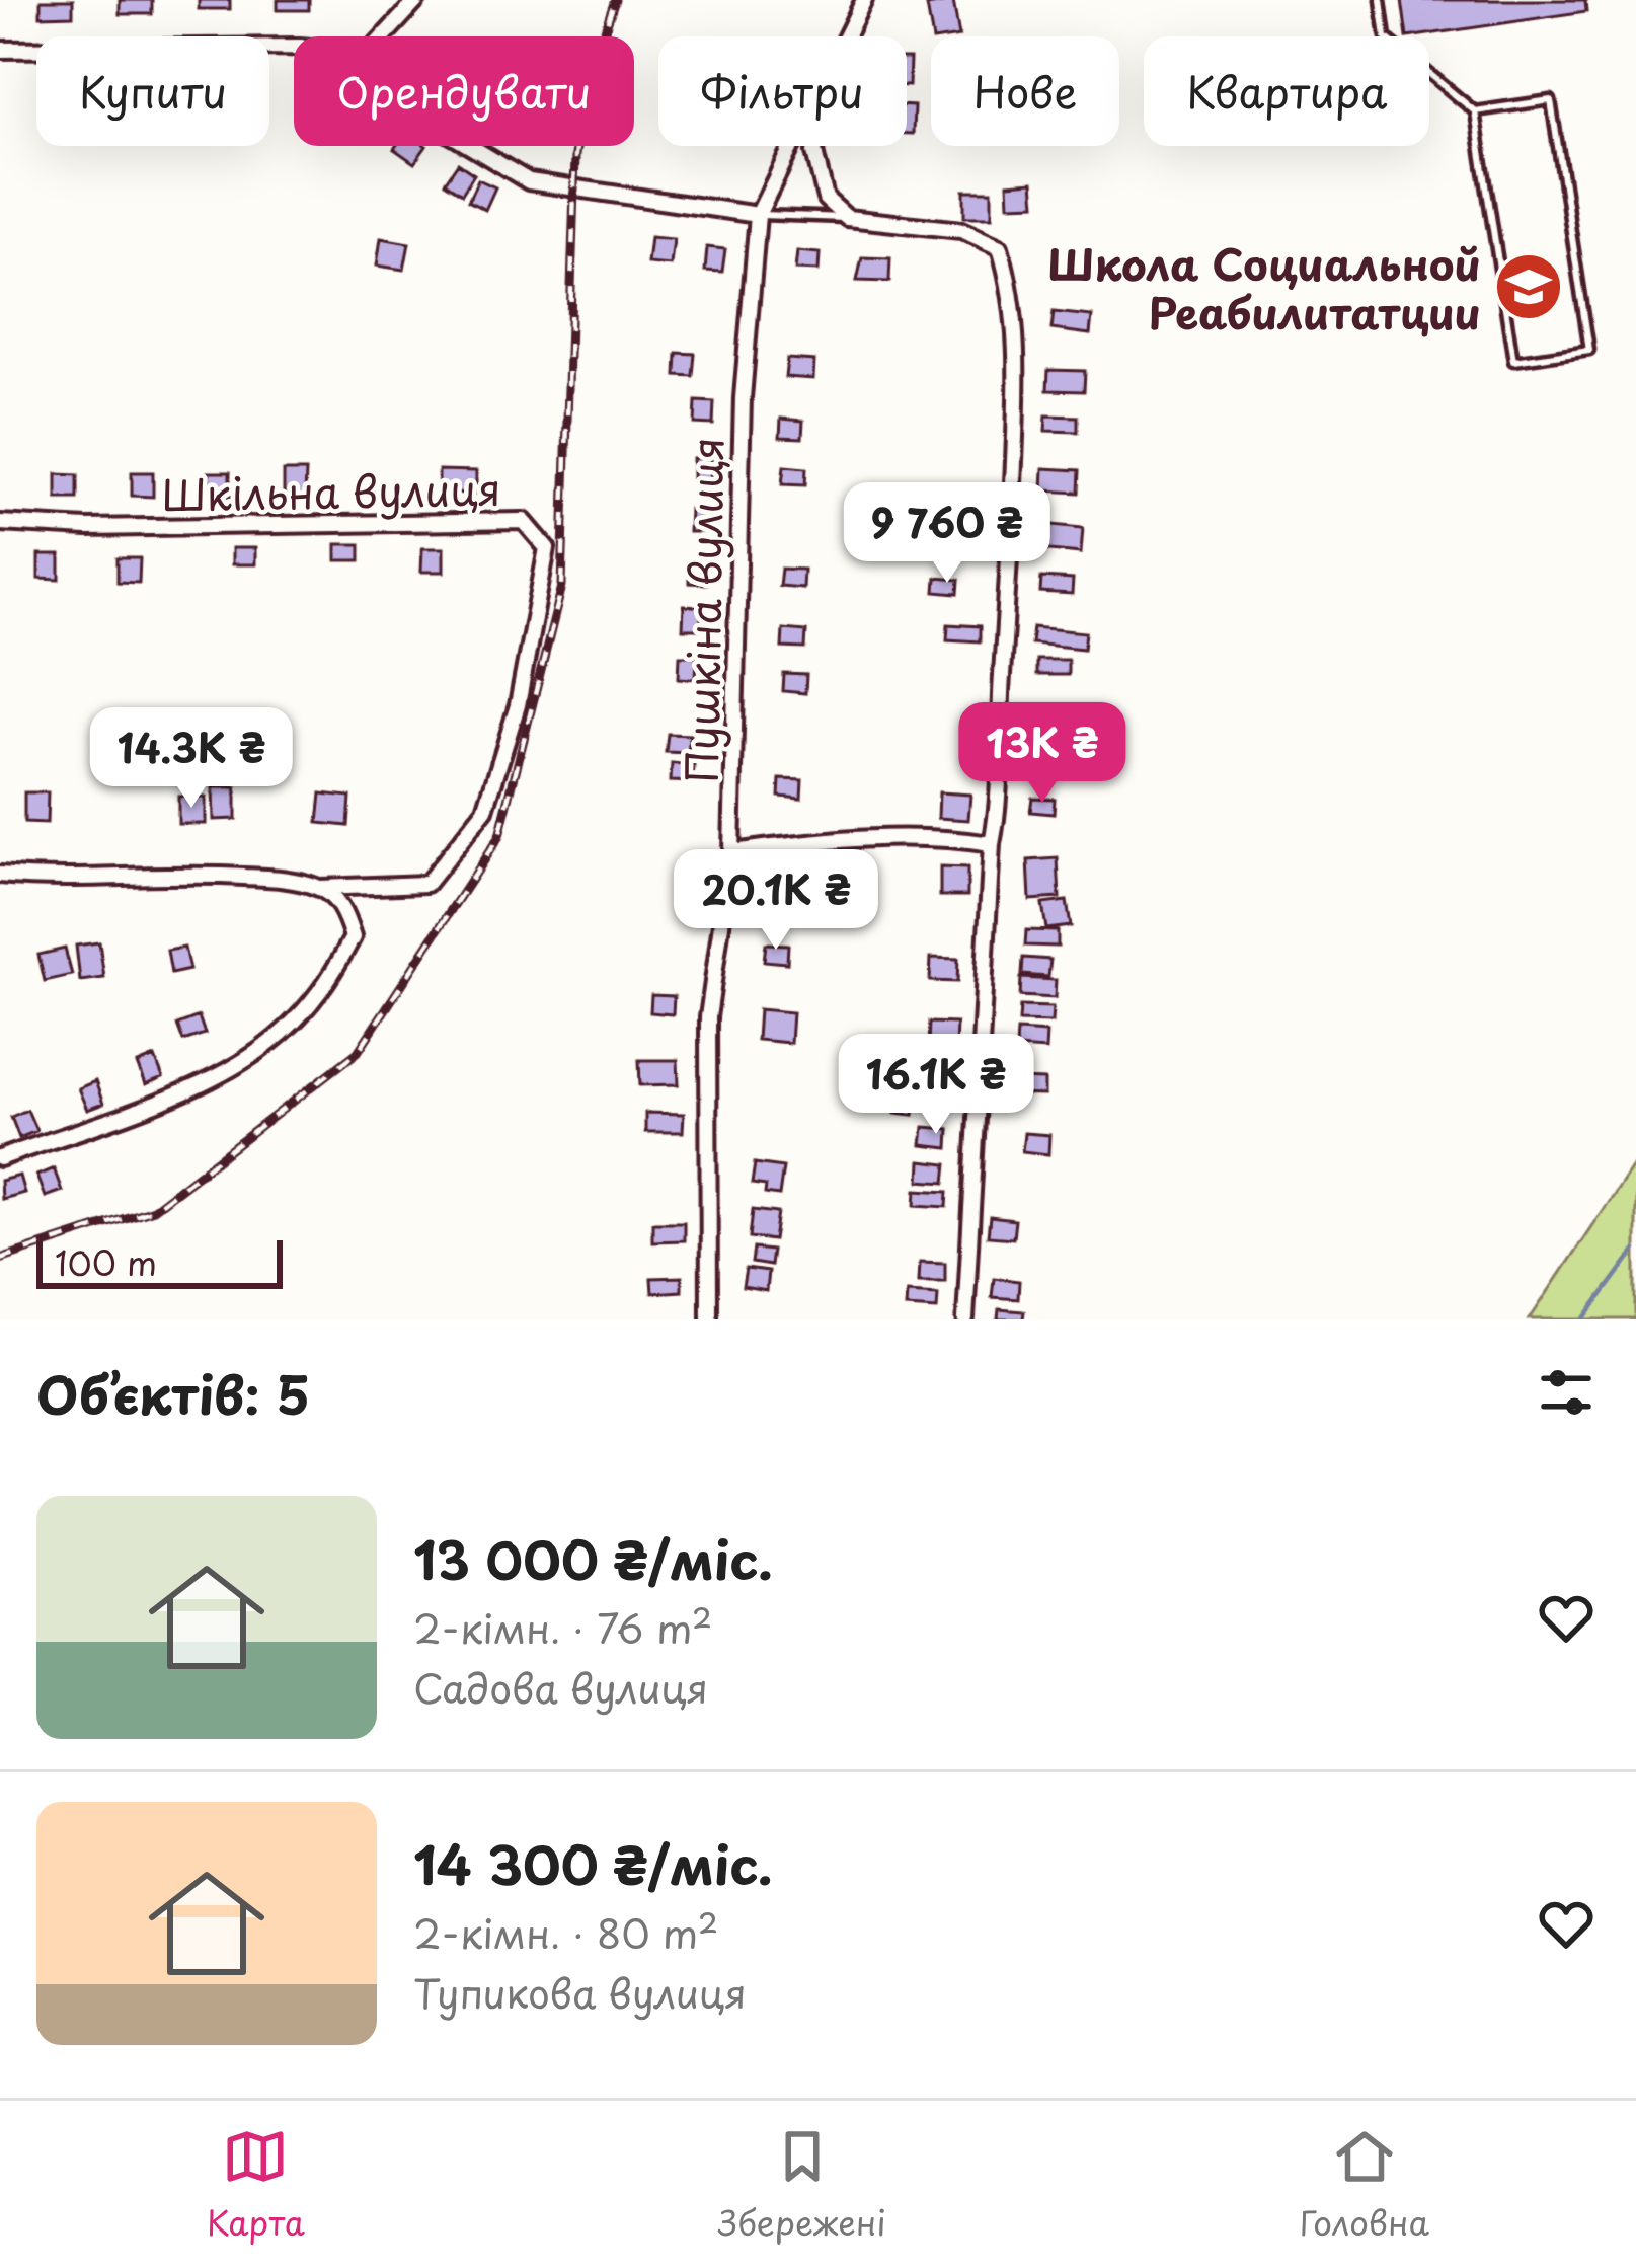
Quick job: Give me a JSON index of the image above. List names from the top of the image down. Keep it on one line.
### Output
{"streets":{"street":["Шкільна вулиця","Пушкіна вулиця"]},"places":{"school or university":["Школа Социальной Реабилитатции"]},"scale_bar":"100 m","page":{"chip":["Купити","Орендувати","Фільтри","Нове","Квартира"],"price":["9 760 ₴","13K ₴","14.3K ₴","20.1K ₴","16.1K ₴"],"scale":"100 m","heading":"Об’єктів: 5","list":[{"name":"13 000 ₴/міс.","note":"2-кімн. · 76 m² · Садова вулиця"},{"name":"14 300 ₴/міс.","note":"2-кімн. · 80 m² · Тупикова вулиця"}],"tabs":["Карта","Збережені","Головна"]}}
